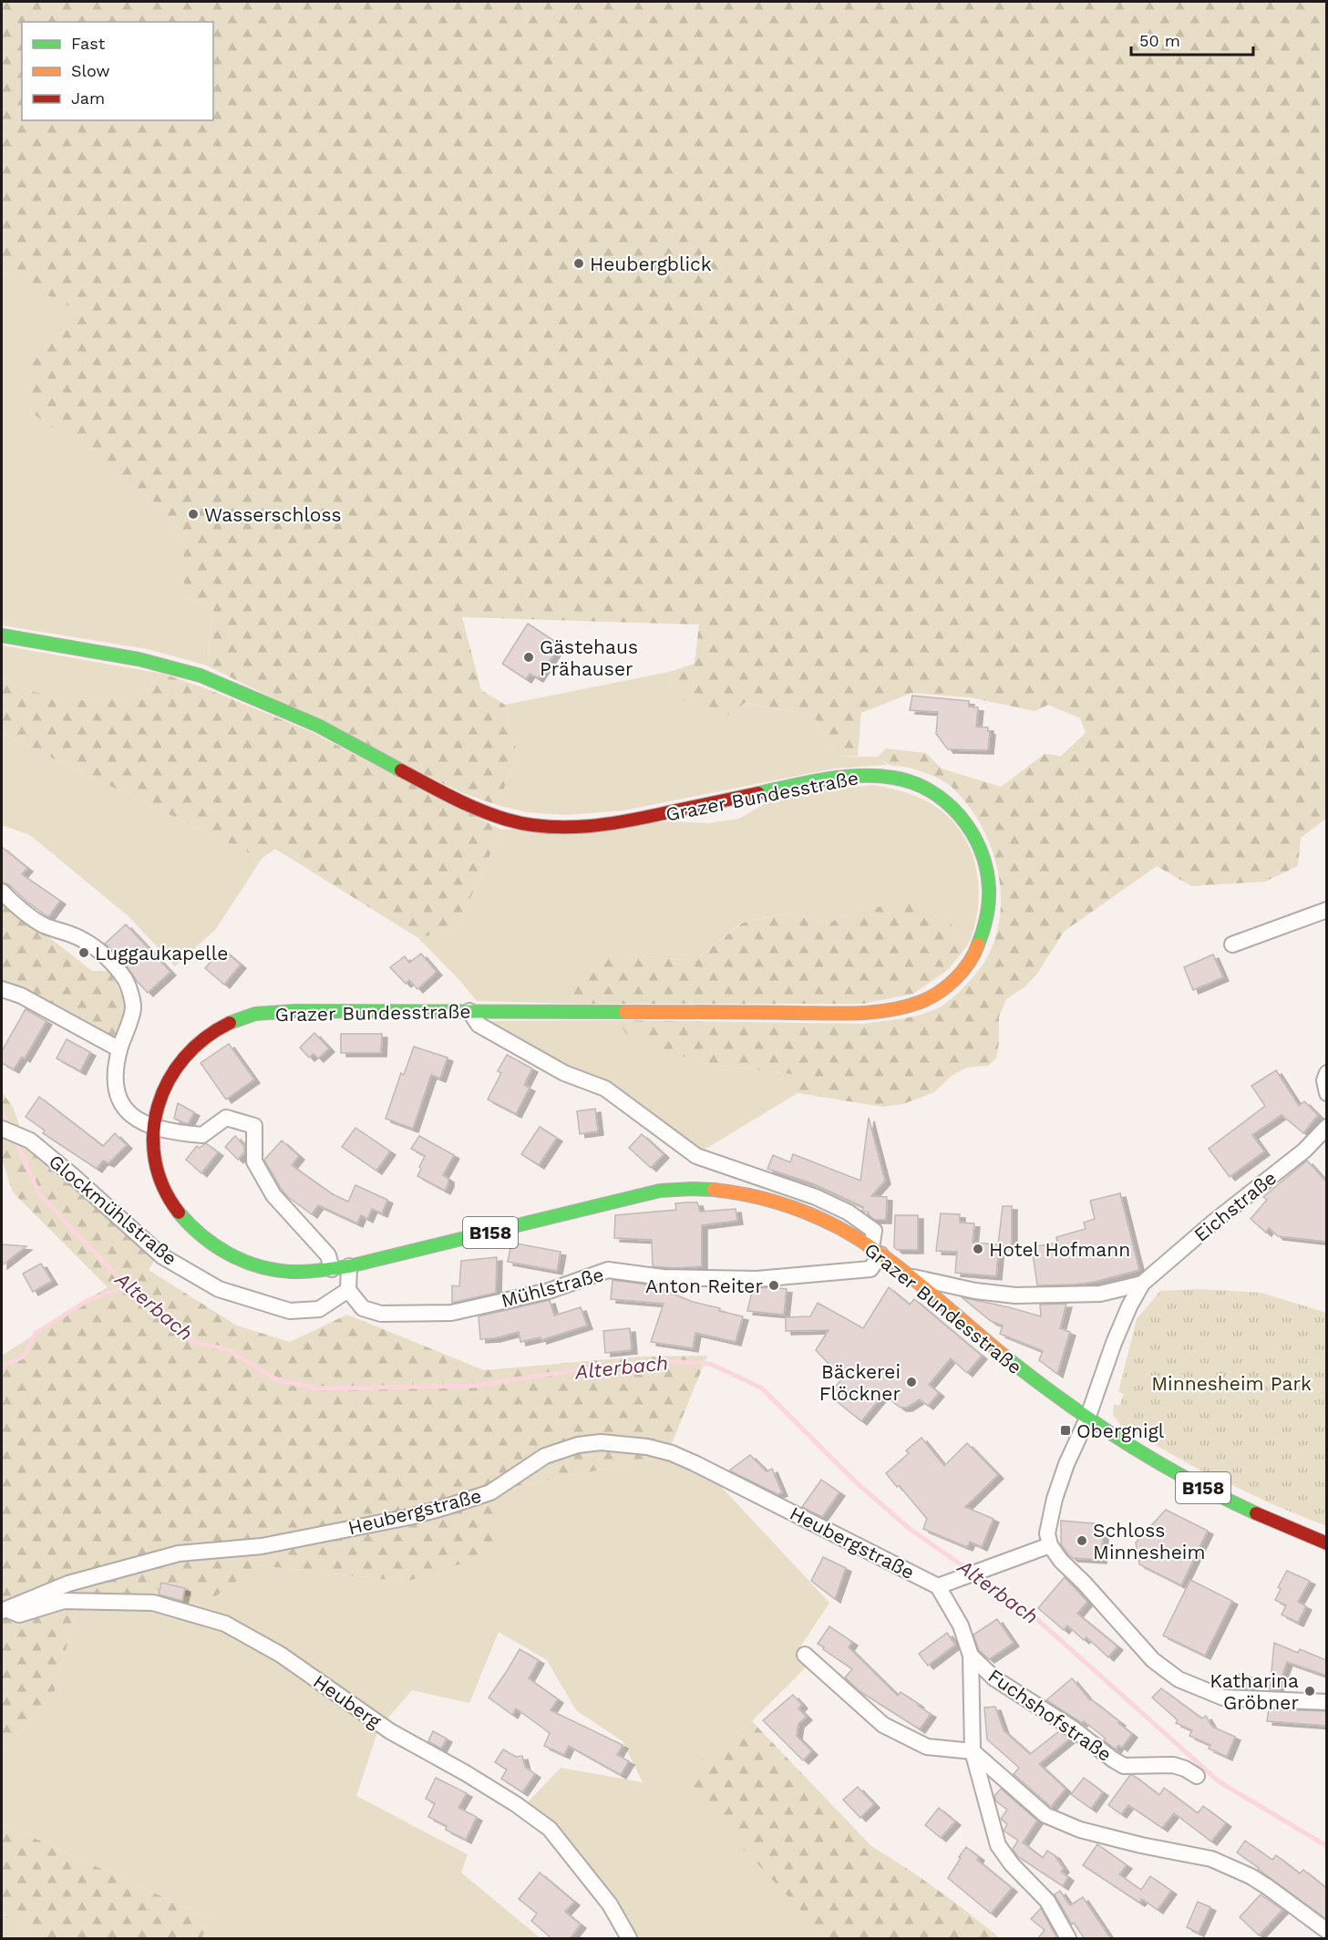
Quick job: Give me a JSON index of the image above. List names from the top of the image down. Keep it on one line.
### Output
{"streets":{"main road":["Grazer Bundesstraße","B158"],"street":["Eichstraße","Glockmühlstraße","Mühlstraße","Heubergstraße","Heuberg","Fuchshofstraße"]},"crossings":[["Grazer Bundesstraße","Eichstraße"],["Grazer Bundesstraße","B158"],["Grazer Bundesstraße","Mühlstraße"],["Eichstraße","B158"],["Glockmühlstraße","Mühlstraße"],["Heubergstraße","Heuberg"]],"water":["Alterbach"],"parks":["Minnesheim Park"],"places":{"other":["Heubergblick","Wasserschloss","Gästehaus Prähauser","Luggaukapelle","Hotel Hofmann","Anton Reiter","Bäckerei Flöckner","Schloss Minnesheim","Katharina Gröbner"],"transit":["Obergnigl"]},"legend":["Fast","Slow","Jam"],"scale_bar":"50 m"}
